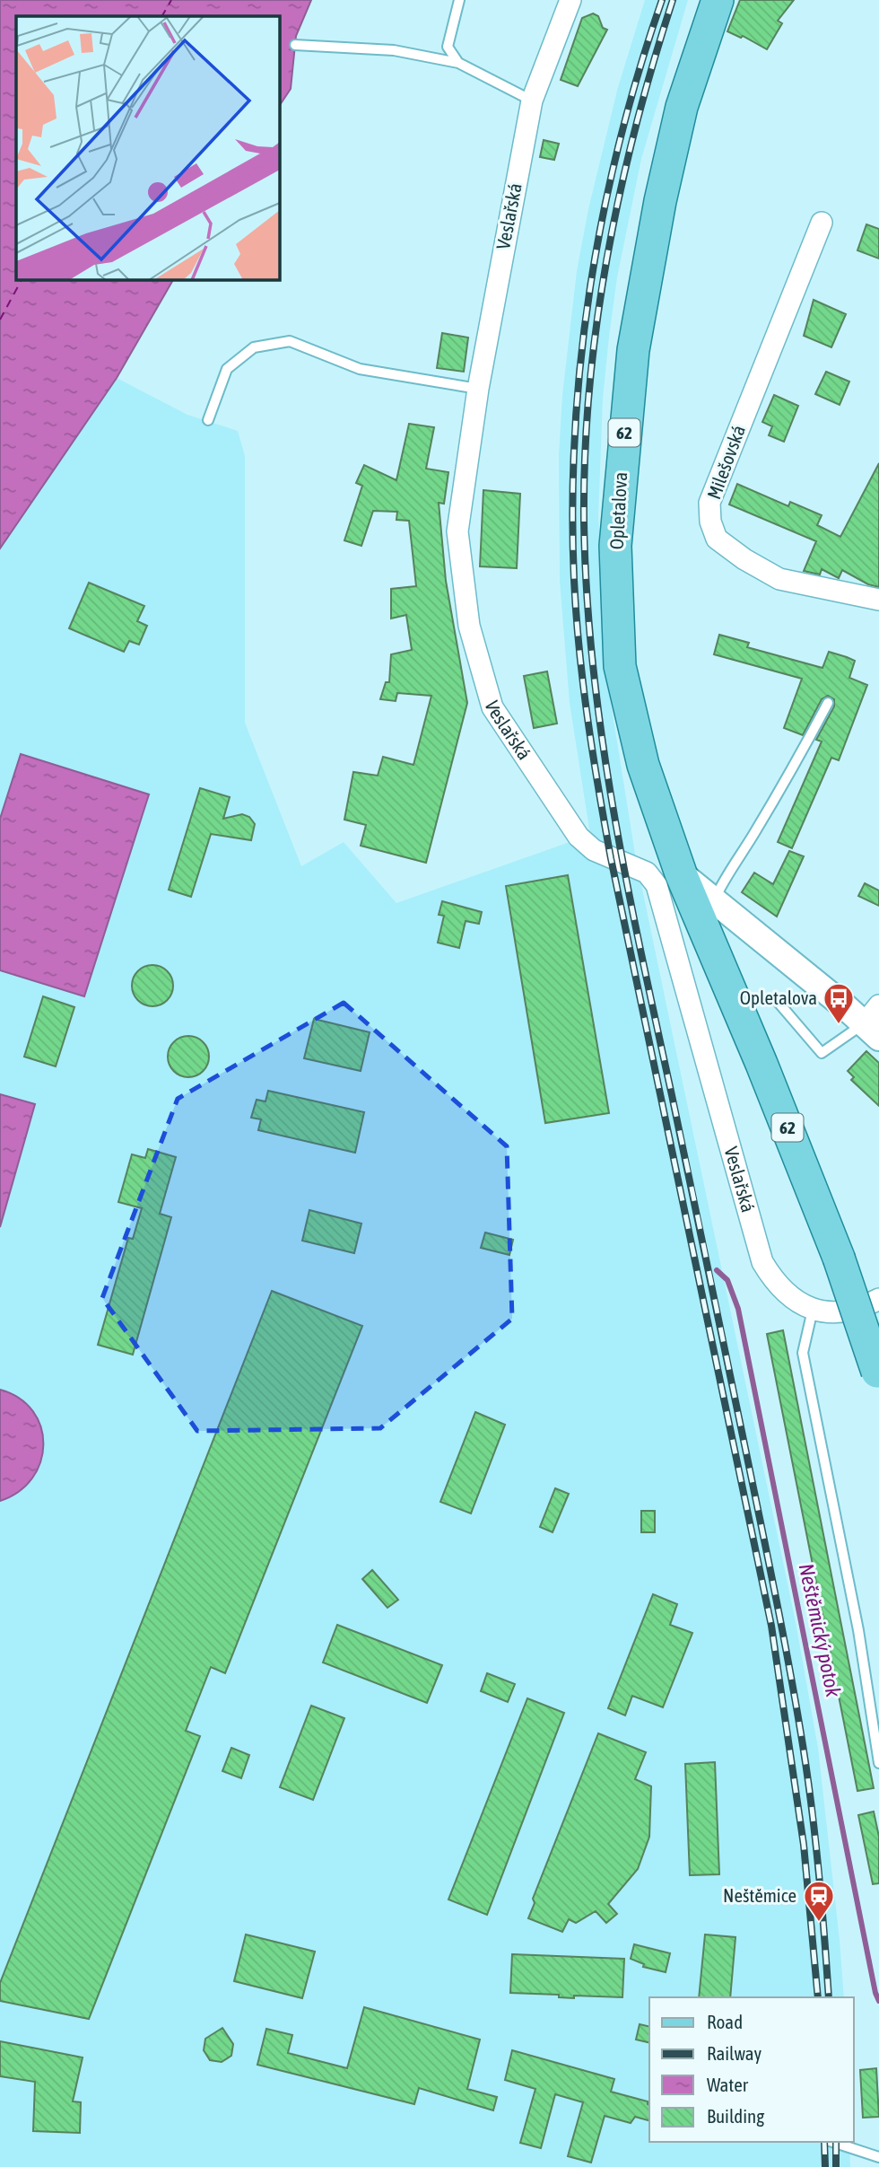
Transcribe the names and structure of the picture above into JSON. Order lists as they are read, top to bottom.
{
  "streets": {
    "main road": ["62", "Opletalova"],
    "street": ["Veslařská", "Milešovská"]
  },
  "water": ["Neštěmický potok"],
  "places": {
    "bus stop": ["Opletalova"],
    "station": ["Neštěmice"]
  },
  "legend": [
    "Road",
    "Railway",
    "Water",
    "Building"
  ]
}
